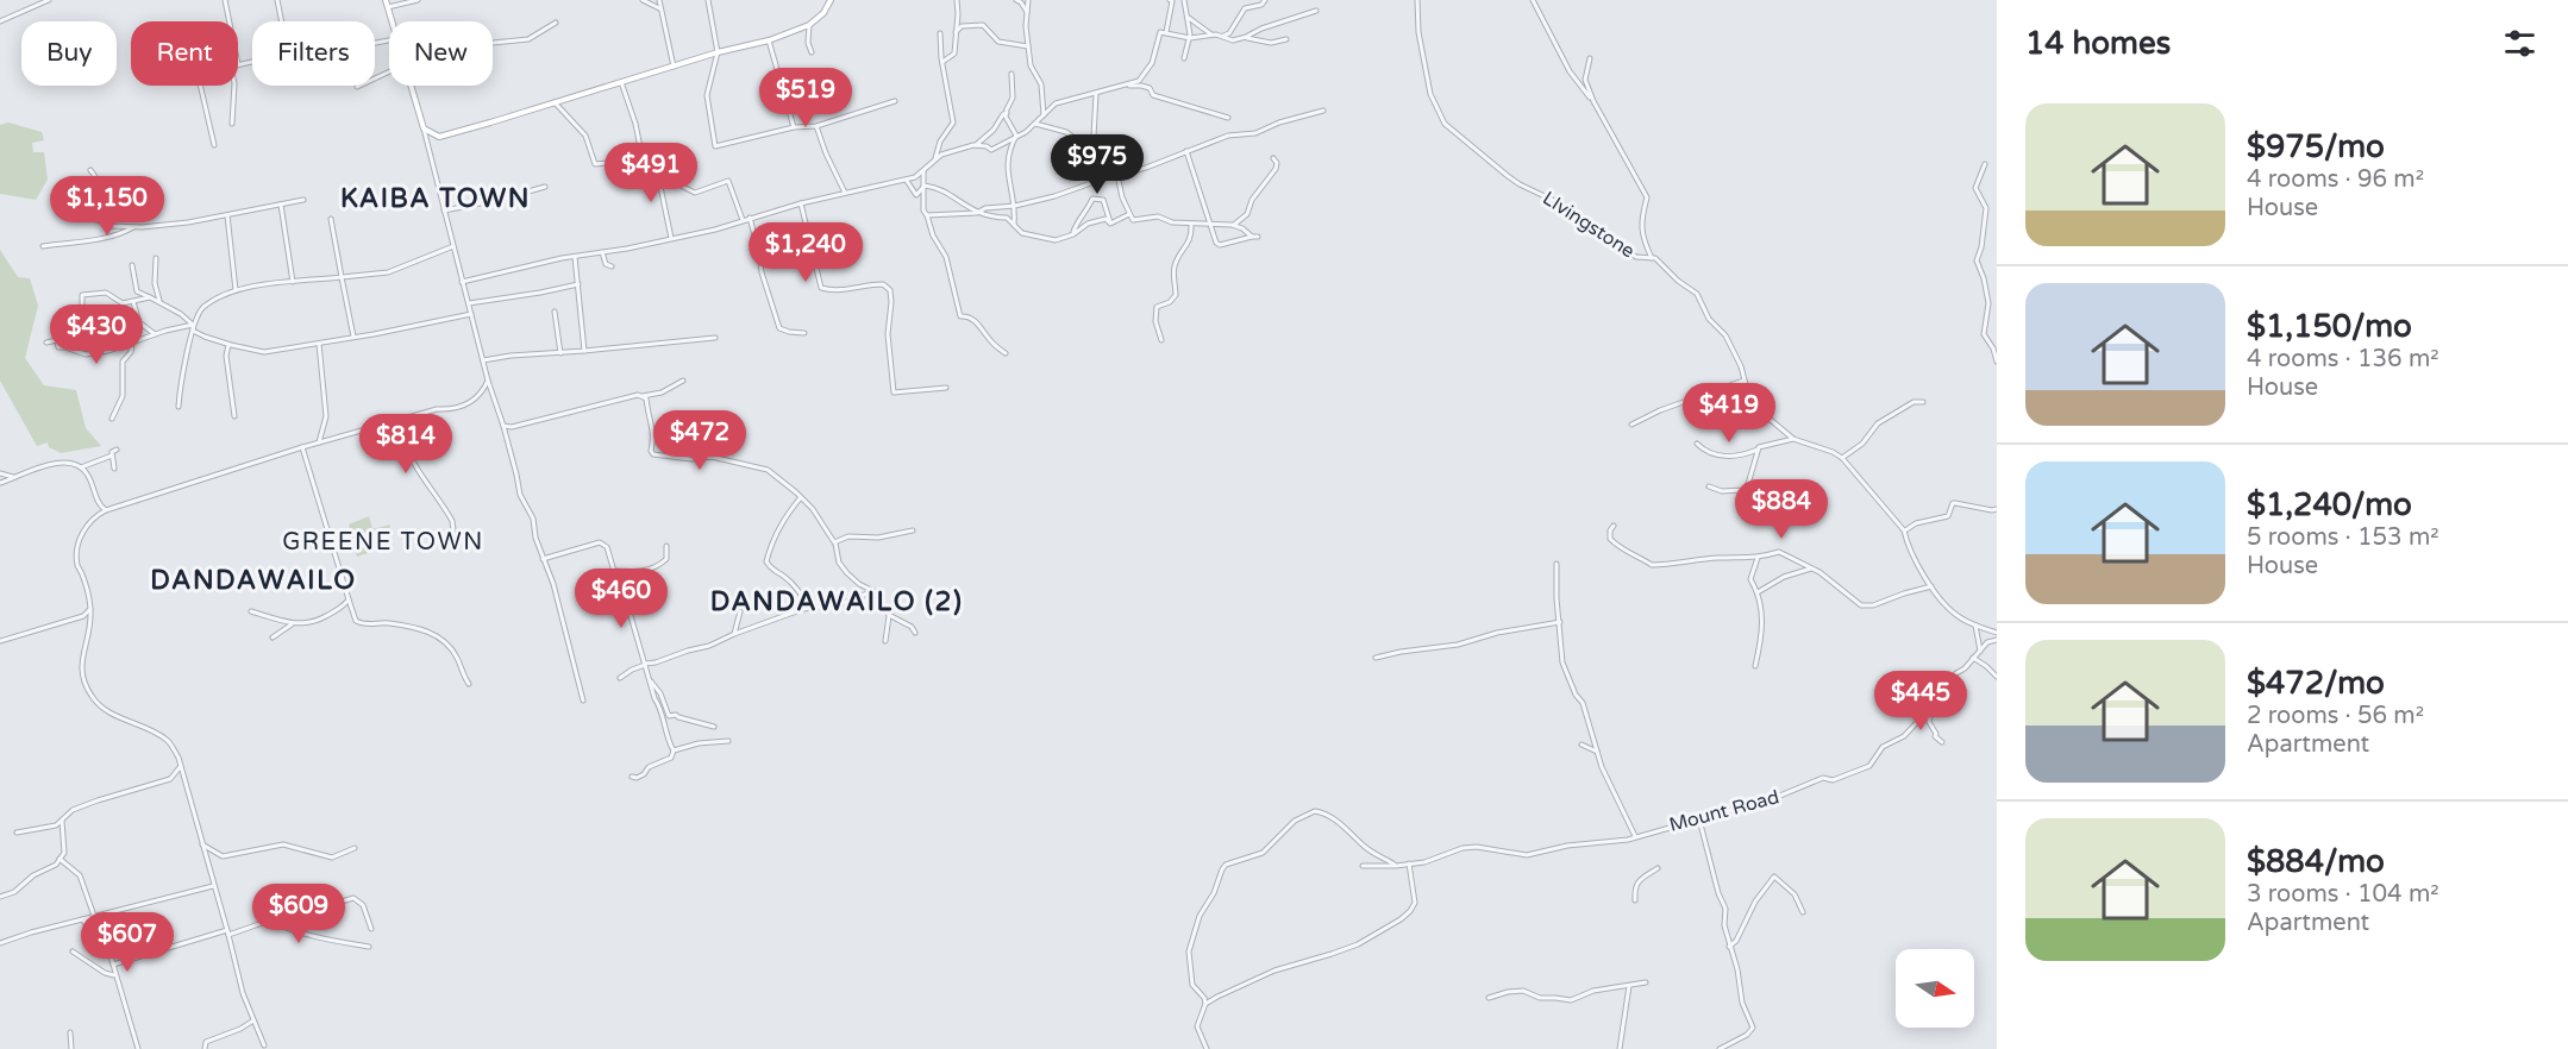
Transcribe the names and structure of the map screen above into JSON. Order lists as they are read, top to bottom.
{
  "streets": {
    "street": ["LIvingstone", "Mount Road"]
  },
  "districts": [
    "KAIBA TOWN",
    "GREENE TOWN",
    "DANDAWAILO",
    "DANDAWAILO (2)"
  ],
  "north": "right",
  "page": {
    "heading": "14 homes",
    "chip": [
      "Buy",
      "Rent",
      "Filters",
      "New"
    ],
    "price": [
      "$519",
      "$975",
      "$491",
      "$1,150",
      "$1,240",
      "$430",
      "$419",
      "$472",
      "$814",
      "$884",
      "$460",
      "$445",
      "$609",
      "$607"
    ],
    "list": [
      {
        "name": "$975/mo",
        "note": "4 rooms · 96 m² · House"
      },
      {
        "name": "$1,150/mo",
        "note": "4 rooms · 136 m² · House"
      },
      {
        "name": "$1,240/mo",
        "note": "5 rooms · 153 m² · House"
      },
      {
        "name": "$472/mo",
        "note": "2 rooms · 56 m² · Apartment"
      },
      {
        "name": "$884/mo",
        "note": "3 rooms · 104 m² · Apartment"
      }
    ]
  }
}
